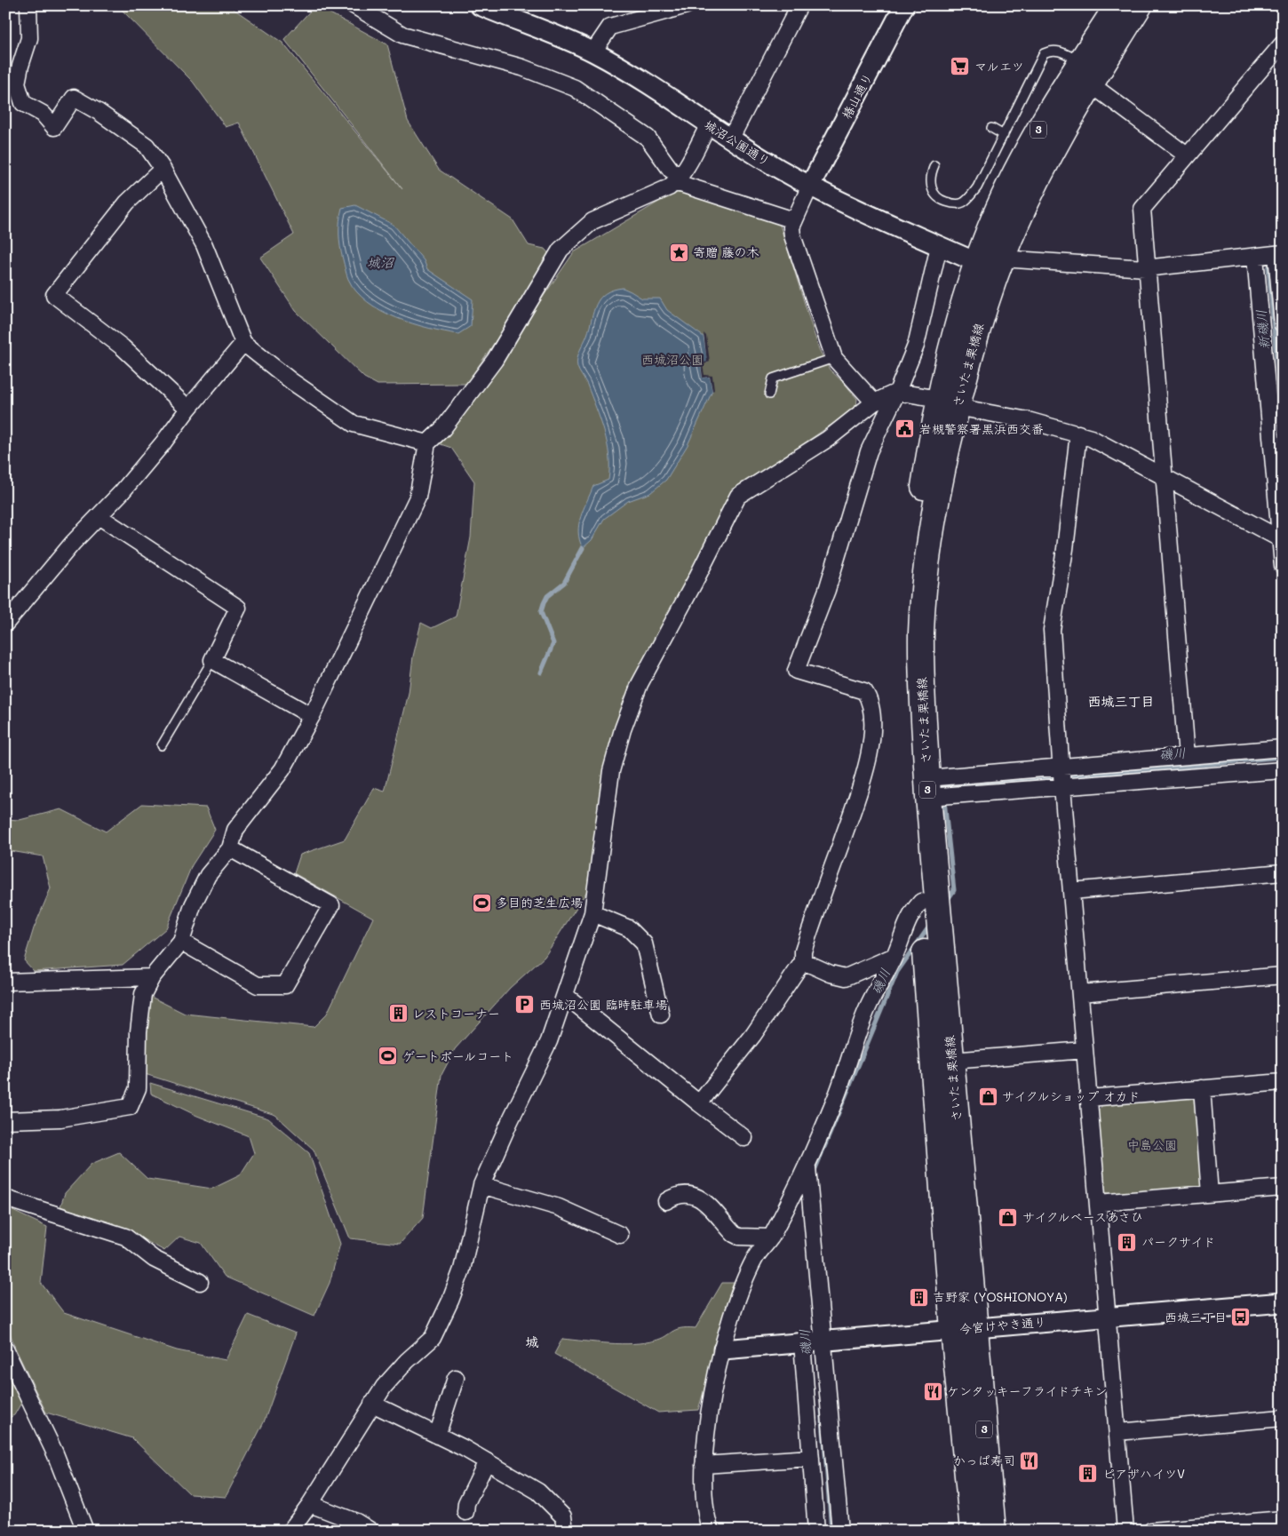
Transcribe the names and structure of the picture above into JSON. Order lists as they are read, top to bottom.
{
  "streets": {
    "main road": ["3", "さいたま栗橋線"],
    "street": ["椿山通り", "城沼公園通り", "今宮けやき通り"]
  },
  "crossings": [
    ["椿山通り", "城沼公園通り"],
    ["城沼公園通り", "さいたま栗橋線"],
    ["さいたま栗橋線", "今宮けやき通り"]
  ],
  "districts": ["西城三丁目", "城"],
  "water": ["城沼", "新磯川", "磯川"],
  "parks": ["西城沼公園", "中島公園"],
  "places": {
    "supermarket": ["マルエツ"],
    "place": ["寄贈 藤の木"],
    "public building": ["岩槻警察署黒浜西交番"],
    "sports": ["多目的芝生広場", "ゲートボールコート"],
    "parking": ["西城沼公園 臨時駐車場"],
    "building": [
      "レストコーナー",
      "パークサイド",
      "吉野家 (YOSHIONOYA)",
      "ピアザハイツV"
    ],
    "shop": ["サイクルショップ オカド", "サイクルベースあさひ"],
    "bus stop": ["西城三丁目"],
    "restaurant": ["ケンタッキーフライドチキン", "かっぱ寿司"]
  }
}
